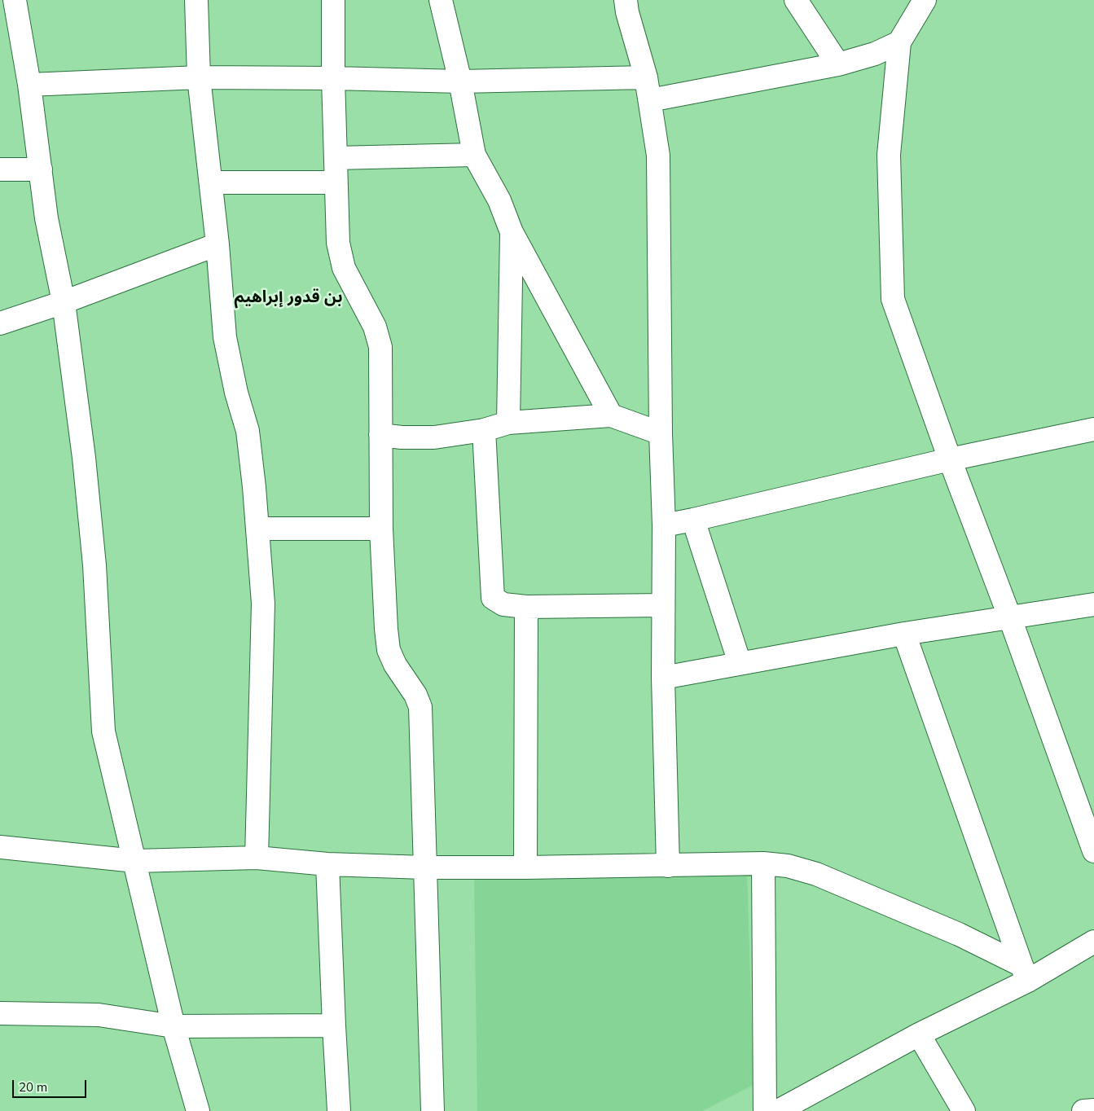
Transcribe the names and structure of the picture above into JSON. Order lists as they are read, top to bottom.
{
  "districts": ["بن قدور إبراهيم"],
  "scale_bar": "20 m"
}
